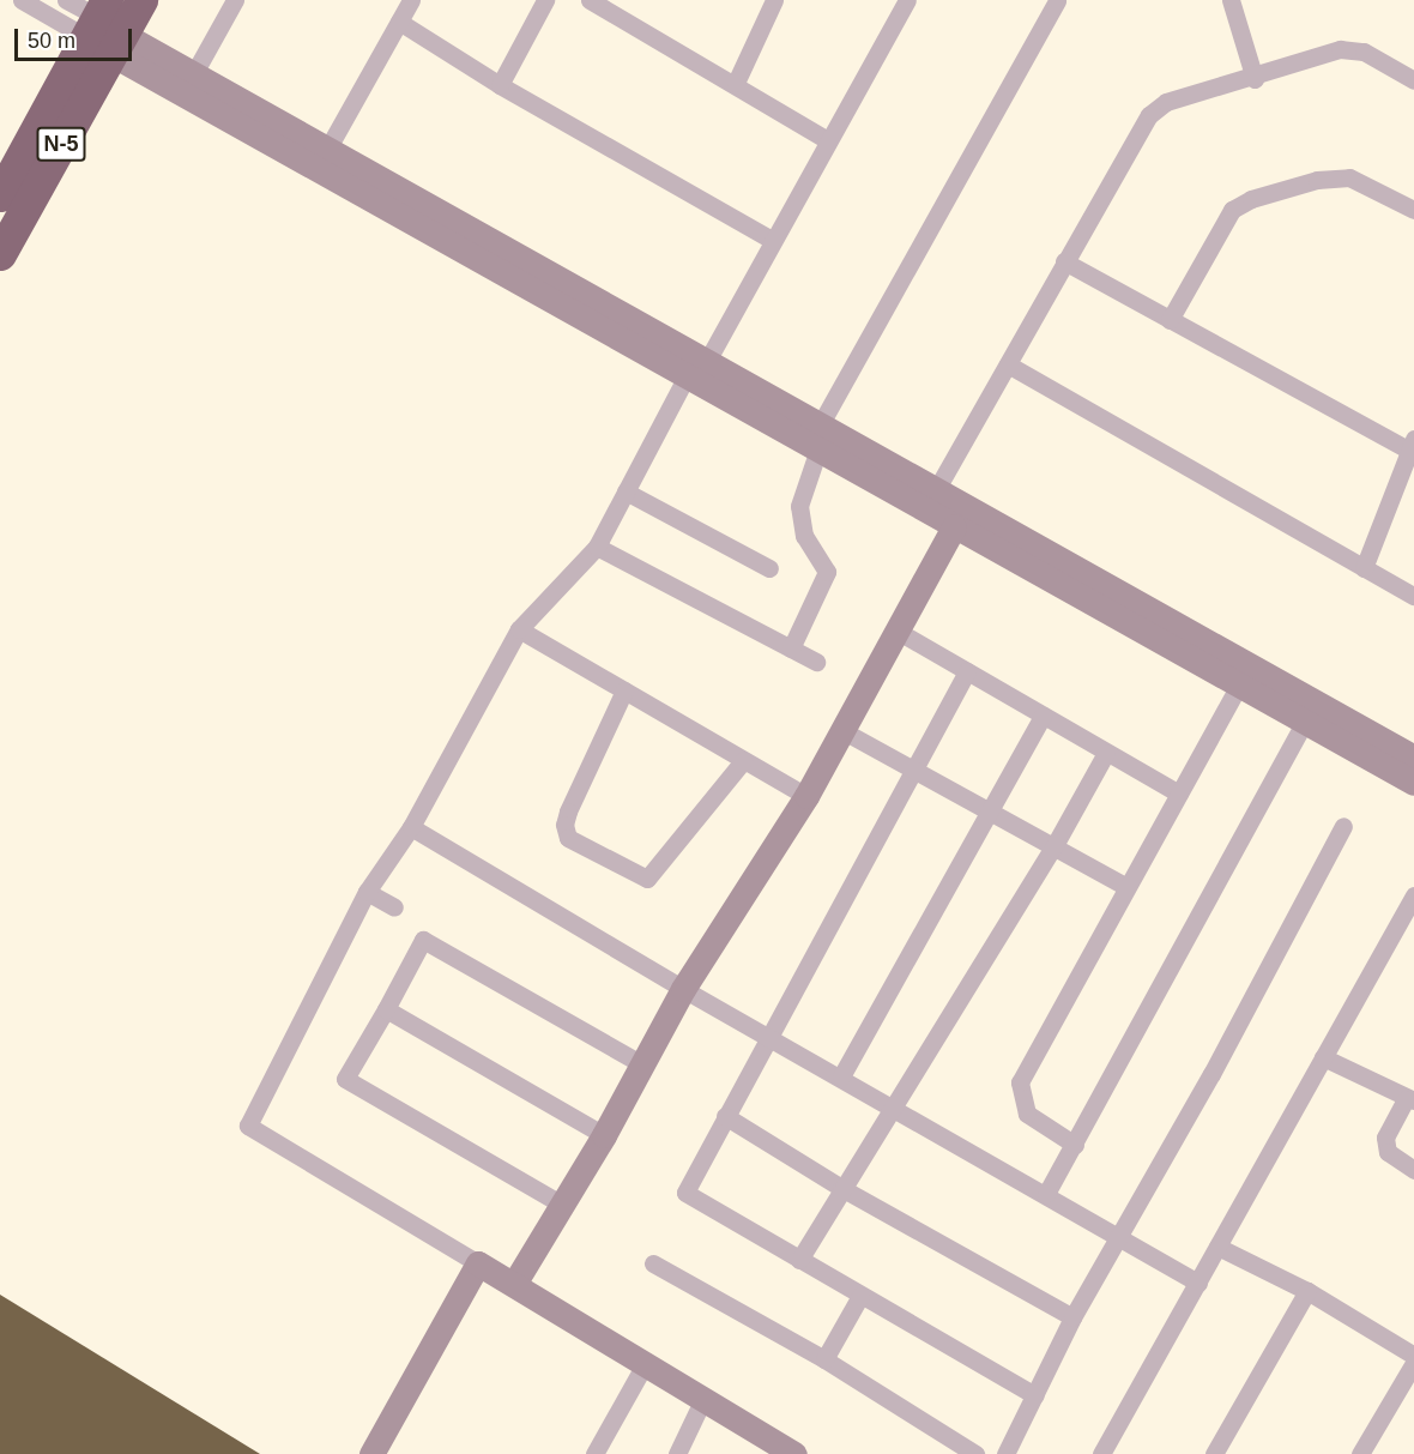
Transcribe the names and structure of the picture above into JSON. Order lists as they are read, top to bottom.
{
  "streets": {
    "highway": ["N-5"]
  },
  "scale_bar": "50 m"
}
